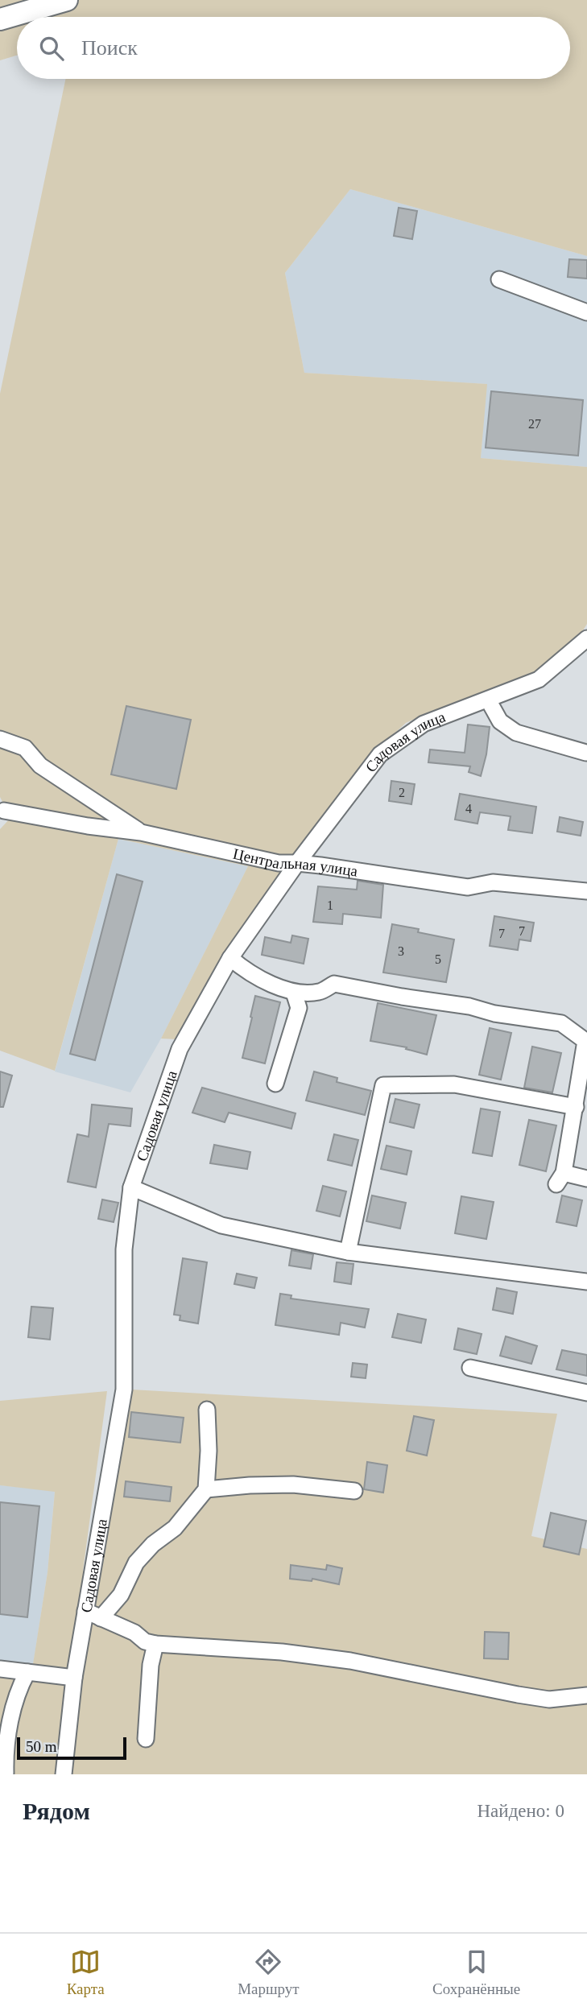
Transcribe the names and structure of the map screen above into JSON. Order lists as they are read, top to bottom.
{
  "streets": {
    "street": ["Садовая улица", "Центральная улица"]
  },
  "crossings": [
    ["Садовая улица", "Центральная улица"]
  ],
  "house_numbers": [
    "27",
    "2",
    "4",
    "1",
    "7",
    "7",
    "3",
    "5"
  ],
  "scale_bar": "50 m",
  "page": {
    "search": "Поиск",
    "scale": "50 m",
    "heading": ["Рядом", "Найдено: 0"],
    "nav": ["Карта", "Маршрут", "Сохранённые"]
  }
}
